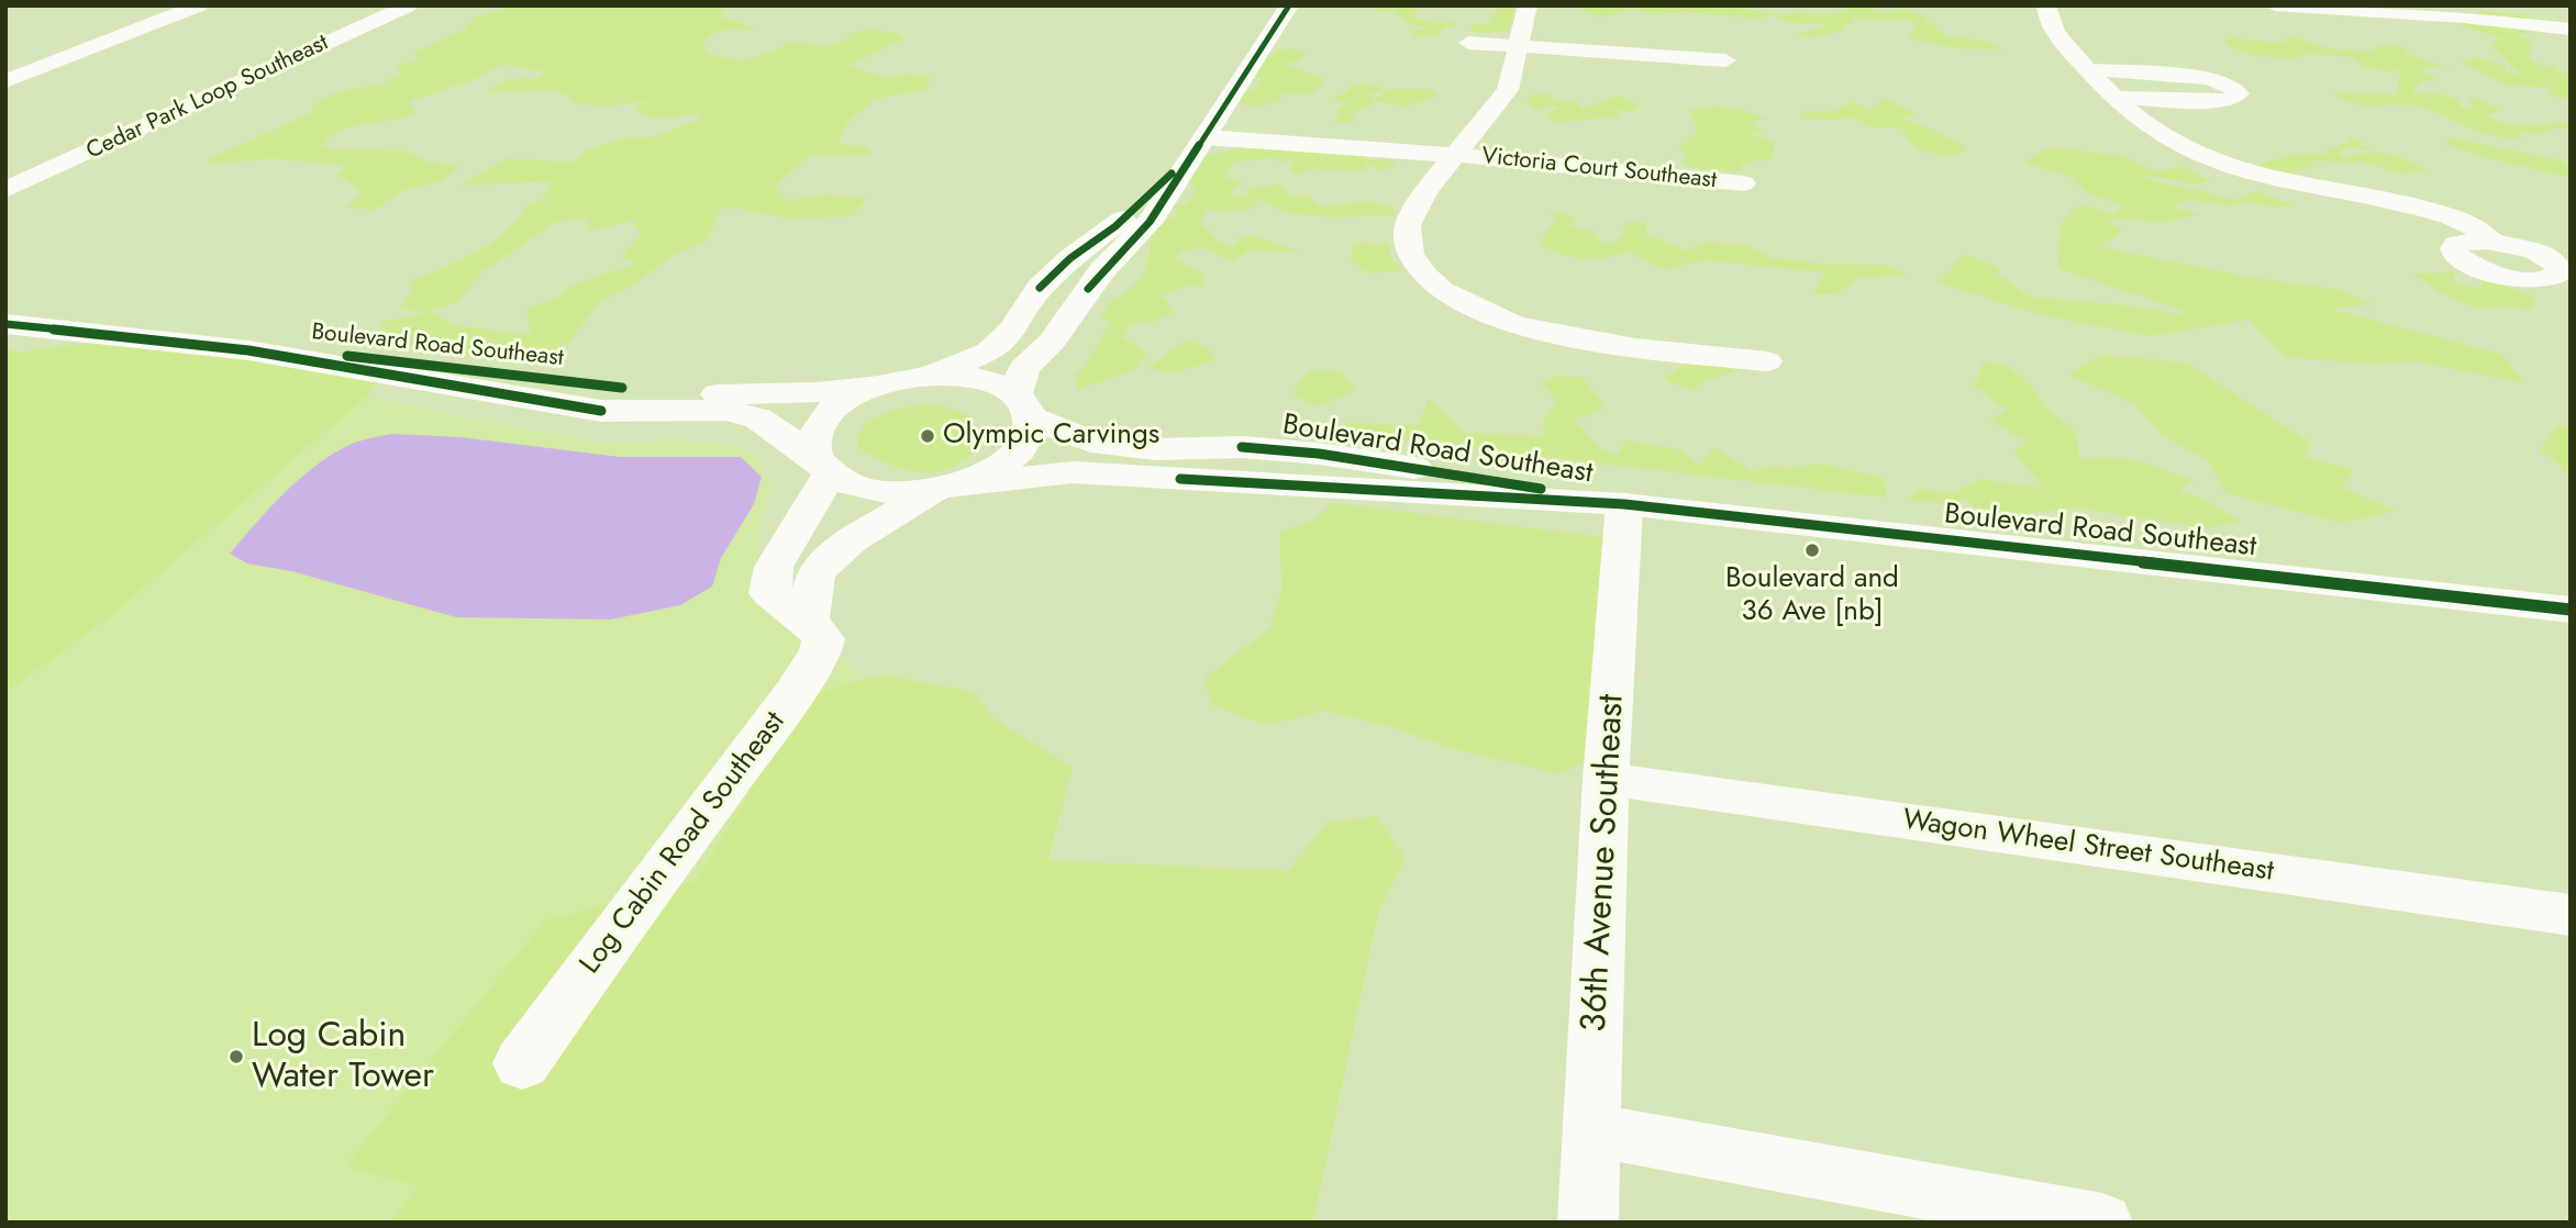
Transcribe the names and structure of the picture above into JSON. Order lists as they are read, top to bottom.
{
  "streets": {
    "street": [
      "Cedar Park Loop Southeast",
      "Victoria Court Southeast",
      "Boulevard Road Southeast",
      "Log Cabin Road Southeast",
      "Wagon Wheel Street Southeast",
      "36th Avenue Southeast"
    ]
  },
  "crossings": [
    ["Boulevard Road Southeast", "Log Cabin Road Southeast"],
    ["Boulevard Road Southeast", "36th Avenue Southeast"],
    ["Wagon Wheel Street Southeast", "36th Avenue Southeast"]
  ],
  "places": ["Olympic Carvings", "Boulevard and 36 Ave [nb]", "Log Cabin Water Tower"]
}
